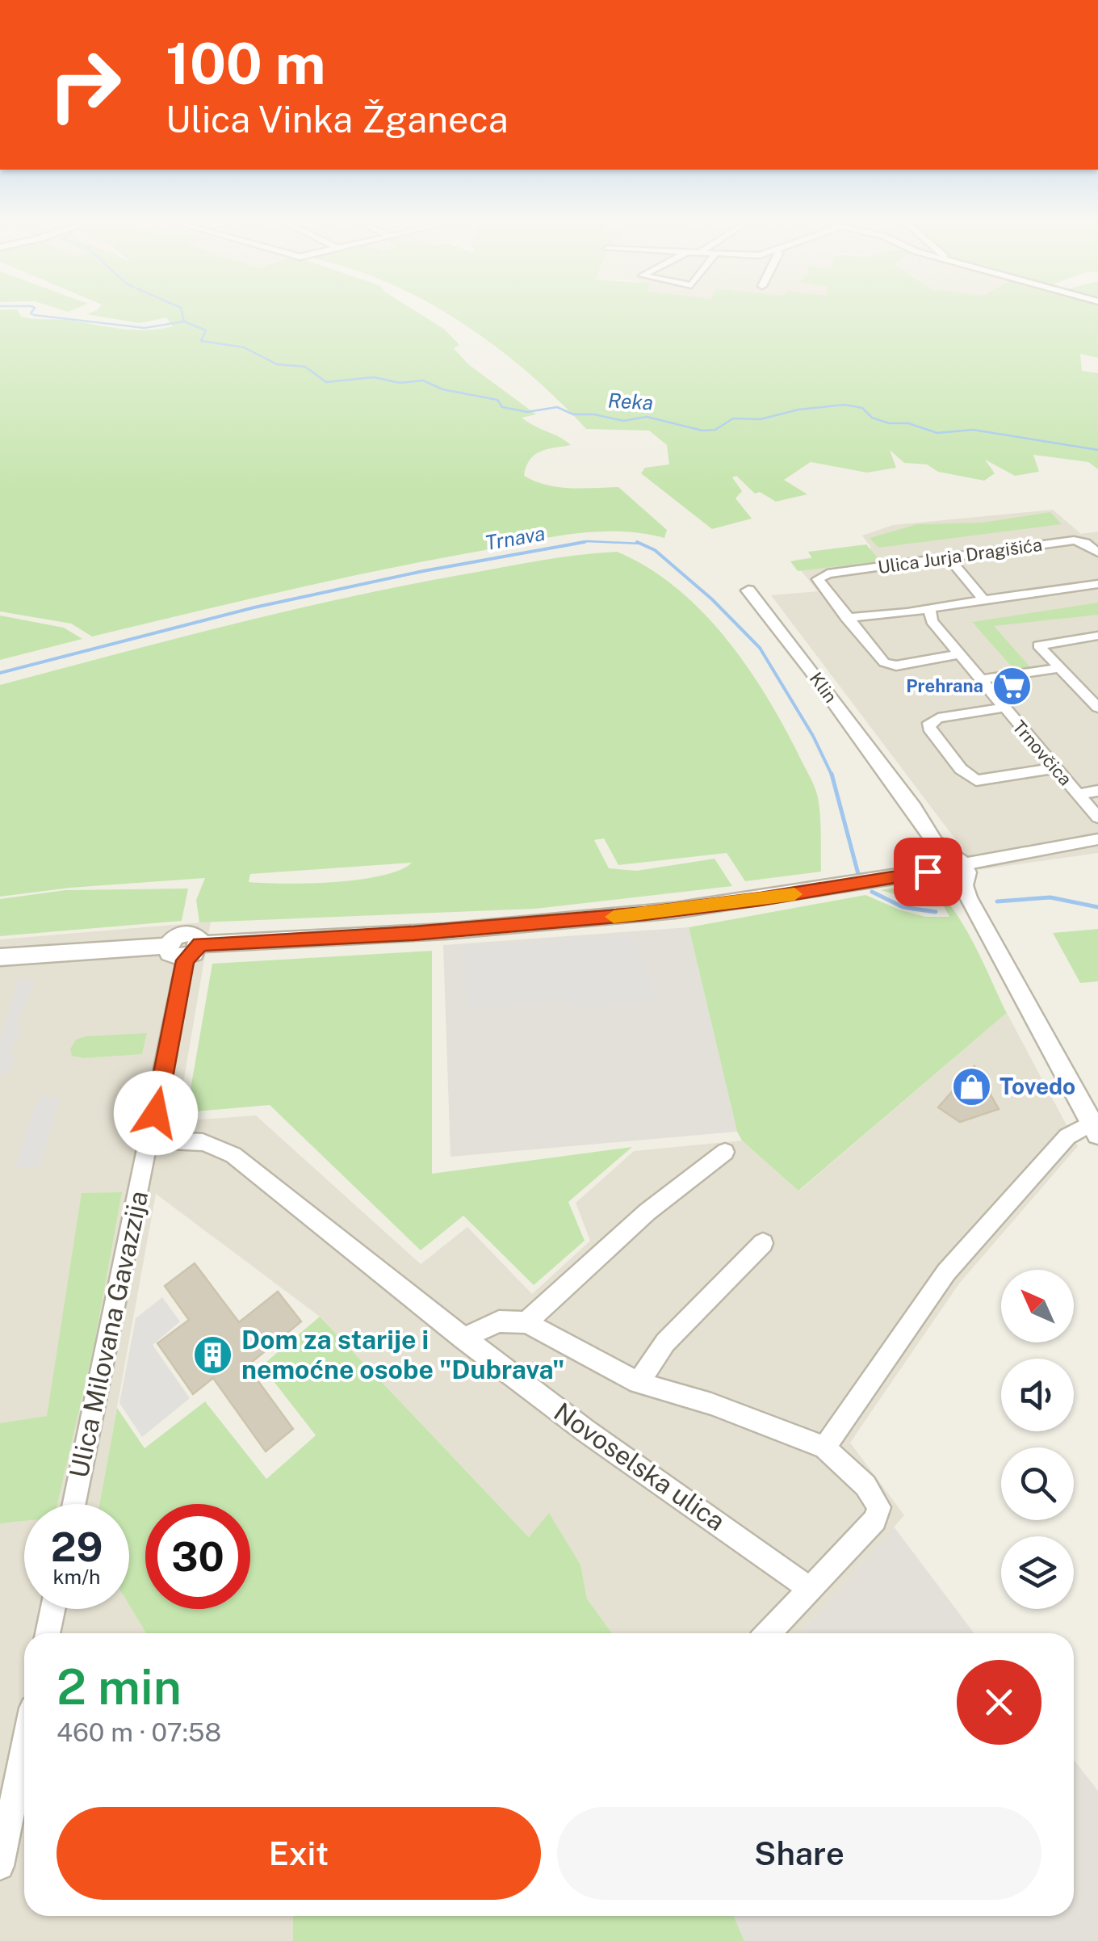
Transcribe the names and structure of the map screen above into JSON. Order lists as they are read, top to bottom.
{
  "streets": {
    "street": [
      "Ulica Jurja Dragišića",
      "Klin",
      "Trnovčica",
      "Ulica Milovana Gavazzija",
      "Novoselska ulica"
    ]
  },
  "crossings": [
    ["Ulica Milovana Gavazzija", "Novoselska ulica"]
  ],
  "water": ["Reka", "Trnava"],
  "places": {
    "supermarket": ["Prehrana"],
    "shop": ["Tovedo"],
    "building": ["Dom za starije i nemoćne osobe \"Dubrava\""]
  },
  "north": "top left",
  "page": {
    "turn": ["100 m", "Ulica Vinka Žganeca"],
    "speed": "29 km/h",
    "limit": "30",
    "heading": ["2 min", "460 m · 07:58"],
    "buttons": ["Exit", "Share"]
  }
}
